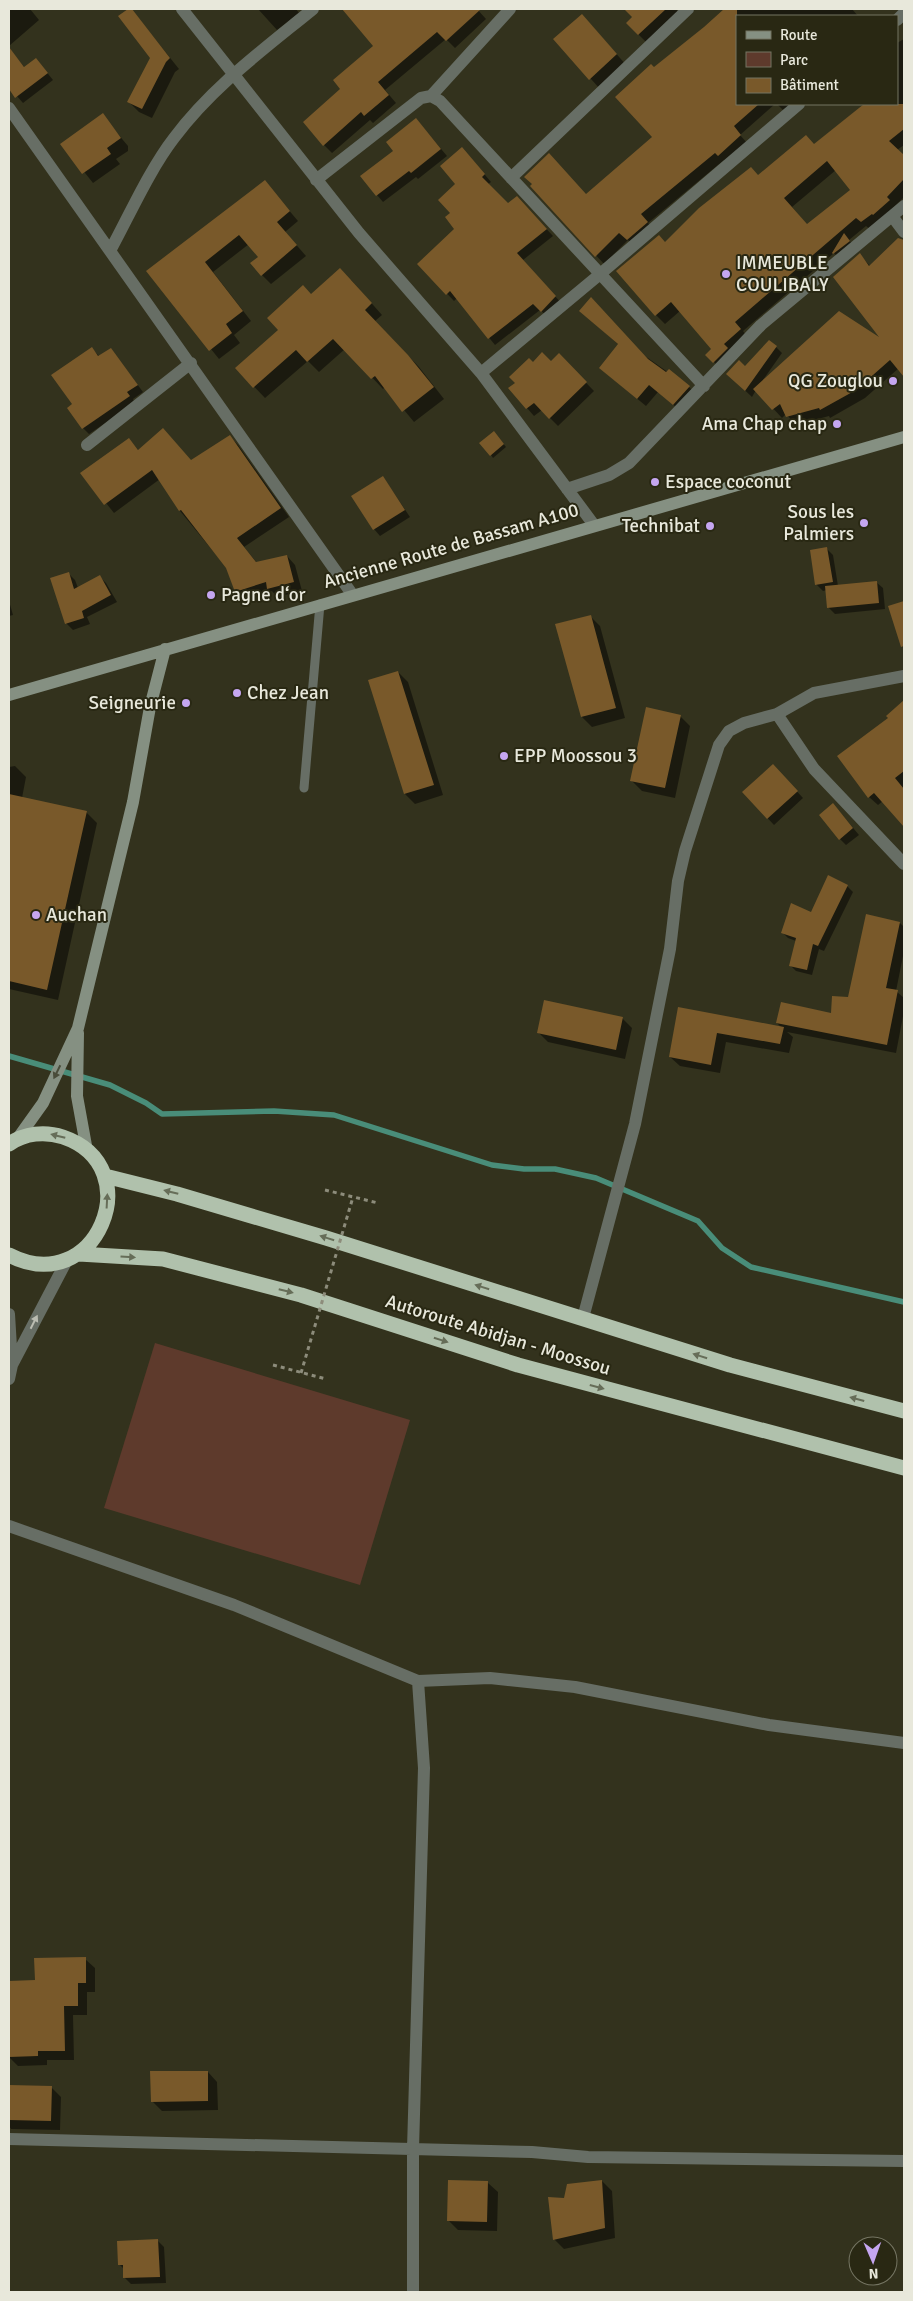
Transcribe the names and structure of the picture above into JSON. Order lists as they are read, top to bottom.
{
  "streets": {
    "highway": ["Autoroute Abidjan - Moossou"],
    "main road": ["Ancienne Route de Bassam A100"]
  },
  "places": [
    "IMMEUBLE COULIBALY",
    "QG Zouglou",
    "Ama Chap chap",
    "Espace coconut",
    "Sous les Palmiers",
    "Technibat",
    "Pagne d‘or",
    "Chez Jean",
    "Seigneurie",
    "EPP Moossou 3",
    "Auchan"
  ],
  "legend": ["Route", "Parc", "Bâtiment"],
  "north": "bottom"
}
